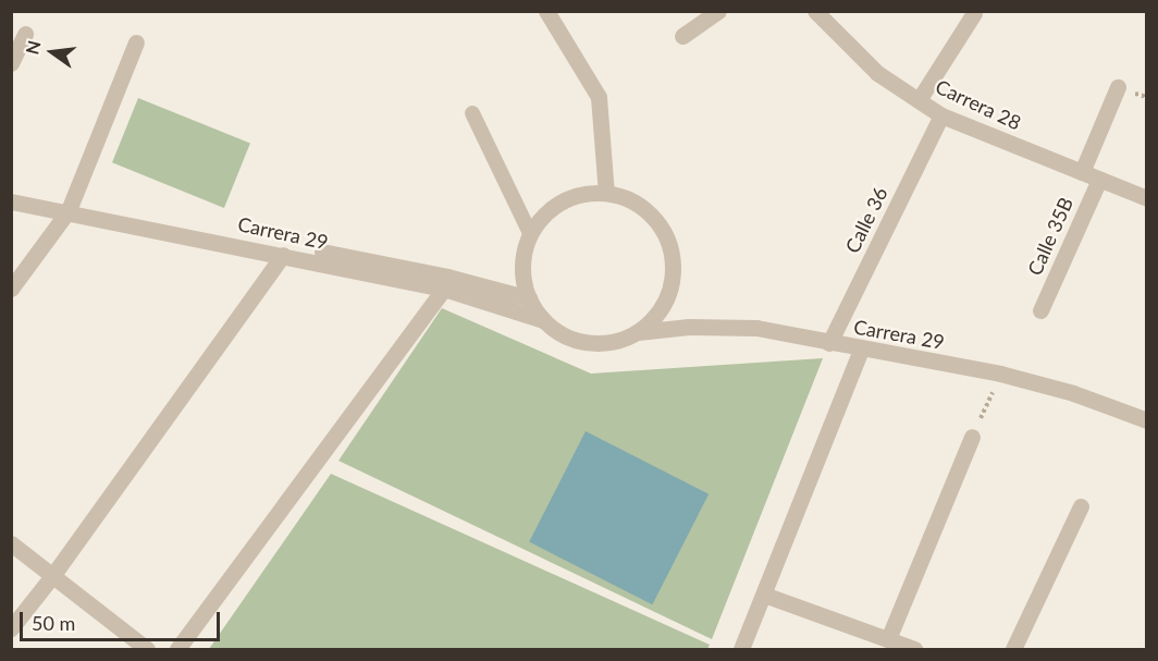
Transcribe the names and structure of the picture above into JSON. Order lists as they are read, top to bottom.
{
  "streets": {
    "street": [
      "Carrera 28",
      "Calle 36",
      "Carrera 29",
      "Calle 35B"
    ]
  },
  "crossings": [
    ["Carrera 28", "Calle 36"],
    ["Carrera 28", "Calle 35B"],
    ["Calle 36", "Carrera 29"]
  ],
  "scale_bar": "50 m",
  "north": "left"
}
